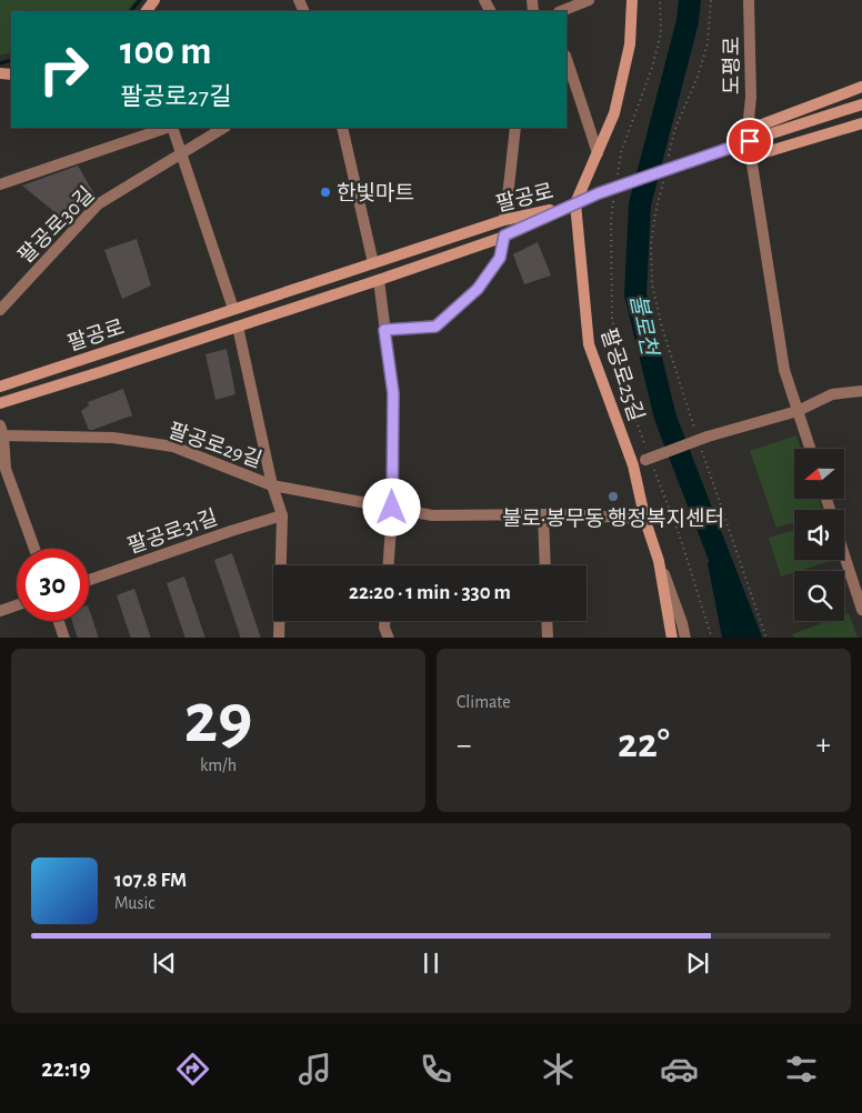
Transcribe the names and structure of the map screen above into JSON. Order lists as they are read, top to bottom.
{
  "streets": {
    "main road": ["팔공로", "팔공로25길"],
    "street": [
      "도평로",
      "팔공로30길",
      "팔공로29길",
      "팔공로31길"
    ]
  },
  "crossings": [
    ["팔공로", "팔공로30길"],
    ["팔공로", "팔공로25길"],
    ["팔공로", "팔공로29길"],
    ["팔공로29길", "팔공로31길"]
  ],
  "water": ["불로천"],
  "places": ["한빛마트", "불로·봉무동 행정복지센터"],
  "north": "left",
  "page": {
    "turn": ["100 m", "팔공로27길"],
    "limit": "30",
    "trip": "22:20 · 1 min · 330 m",
    "tile": [
      ["29", "km/h"],
      "Climate"
    ],
    "heat": ["−", "22°", "+"],
    "song": ["107.8 FM", "Music"],
    "tabs": "22:19"
  }
}
